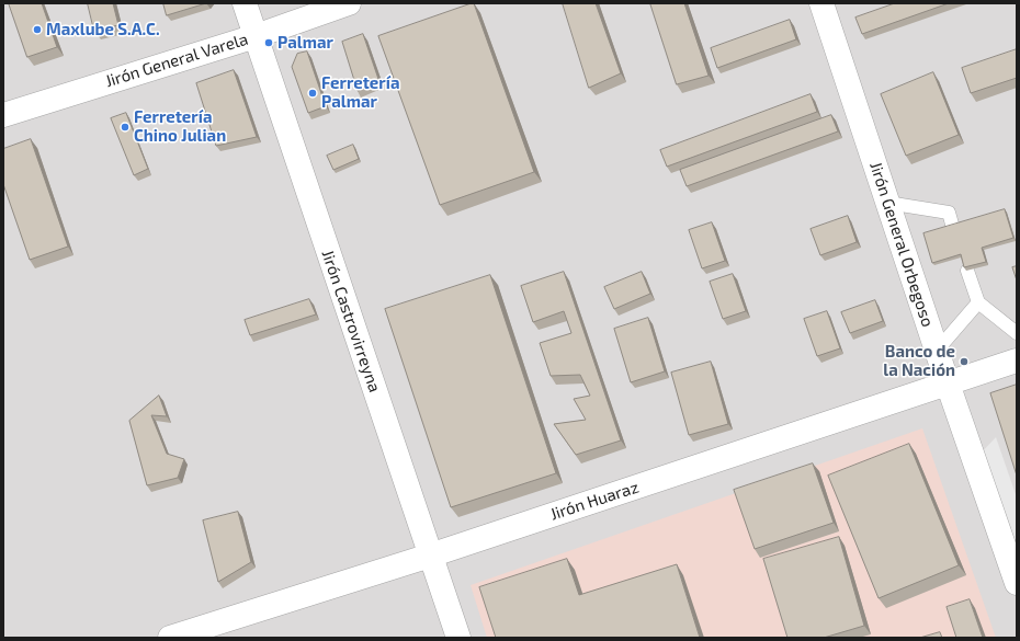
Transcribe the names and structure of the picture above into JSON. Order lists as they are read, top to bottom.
{
  "streets": {
    "street": [
      "Jirón General Varela",
      "Jirón General Orbegoso",
      "Jirón Castrovirreyna",
      "Jirón Huaraz"
    ]
  },
  "crossings": [
    ["Jirón General Varela", "Jirón Castrovirreyna"],
    ["Jirón General Orbegoso", "Jirón Huaraz"],
    ["Jirón Castrovirreyna", "Jirón Huaraz"]
  ],
  "places": [
    "Maxlube S.A.C.",
    "Palmar",
    "Ferretería Palmar",
    "Ferretería Chino Julian",
    "Banco de la Nación"
  ]
}
